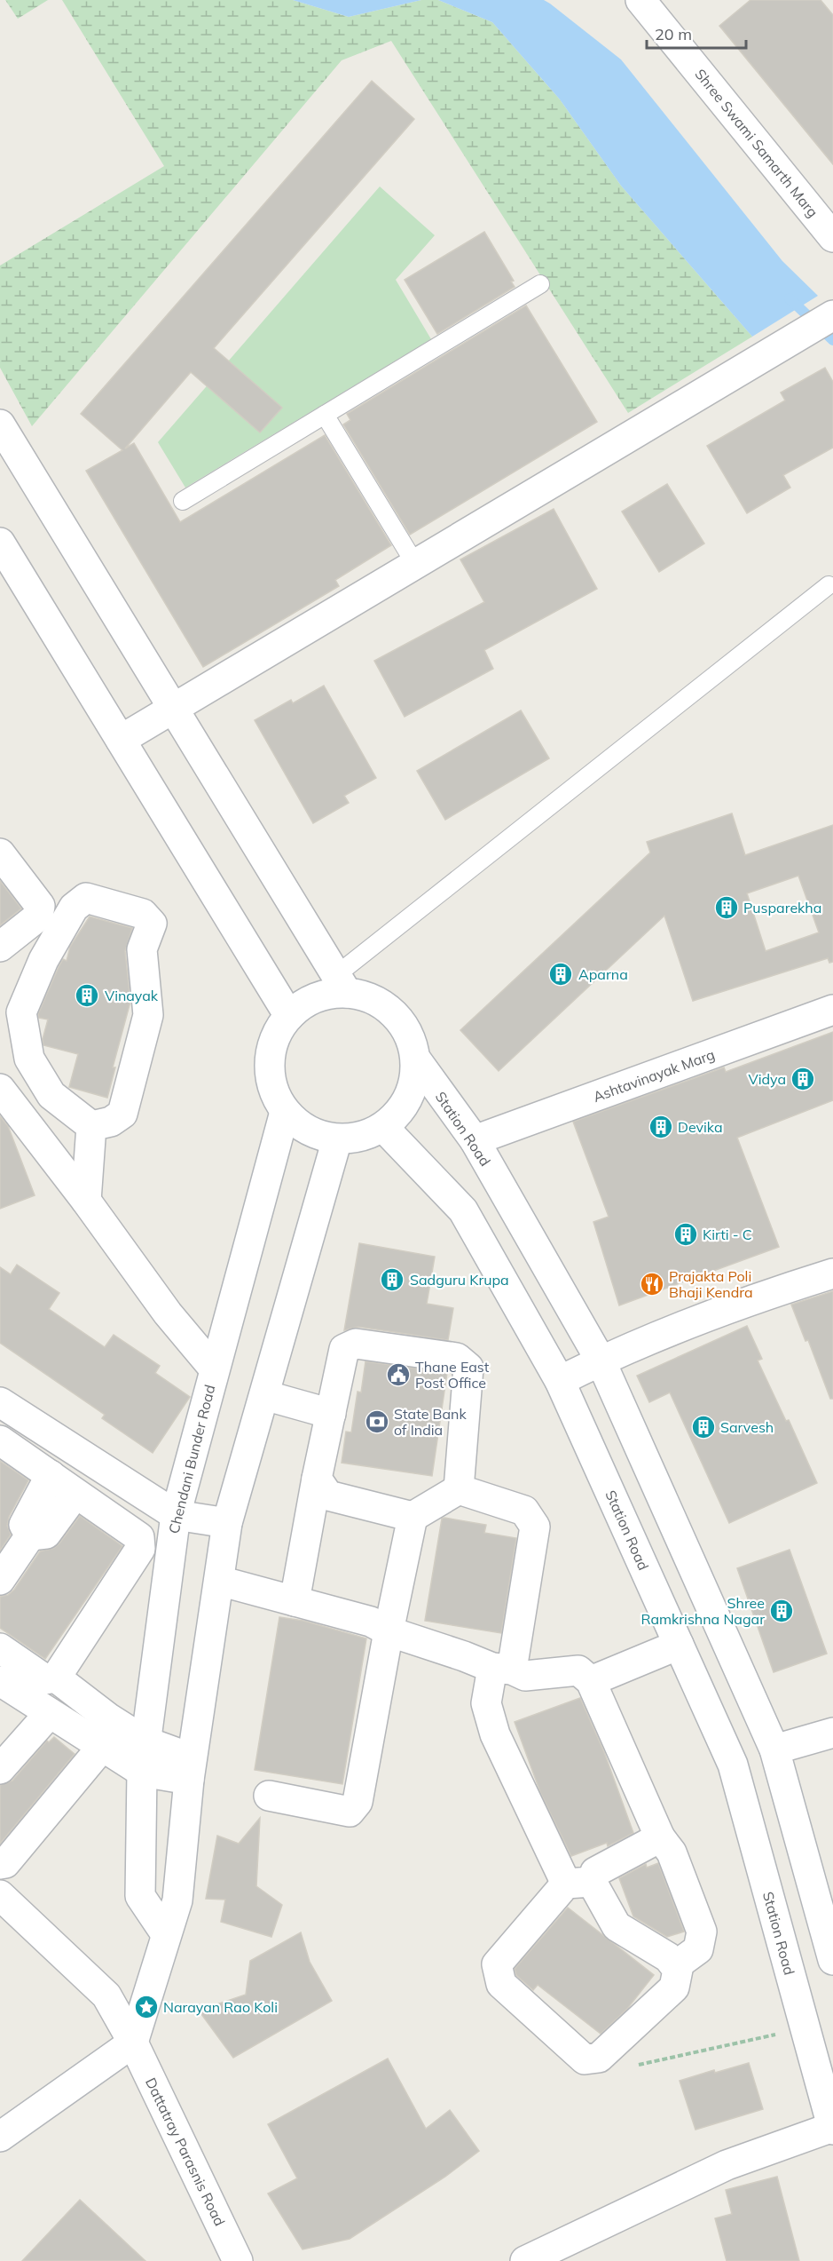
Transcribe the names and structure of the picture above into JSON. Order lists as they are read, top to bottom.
{
  "streets": {
    "street": [
      "Shree Swami Samarth Marg",
      "Ashtavinayak Marg",
      "Station Road",
      "Chendani Bunder Road",
      "Dattatray Parasnis Road"
    ]
  },
  "crossings": [
    ["Ashtavinayak Marg", "Station Road"],
    ["Station Road", "Chendani Bunder Road"]
  ],
  "places": {
    "building": [
      "Pusparekha",
      "Aparna",
      "Vinayak",
      "Vidya",
      "Devika",
      "Kirti - C",
      "Sadguru Krupa",
      "Sarvesh",
      "Shree Ramkrishna Nagar"
    ],
    "restaurant": ["Prajakta Poli Bhaji Kendra"],
    "public building": ["Thane East Post Office"],
    "bank": ["State Bank of India"],
    "place": ["Narayan Rao Koli"]
  },
  "scale_bar": "20 m"
}
